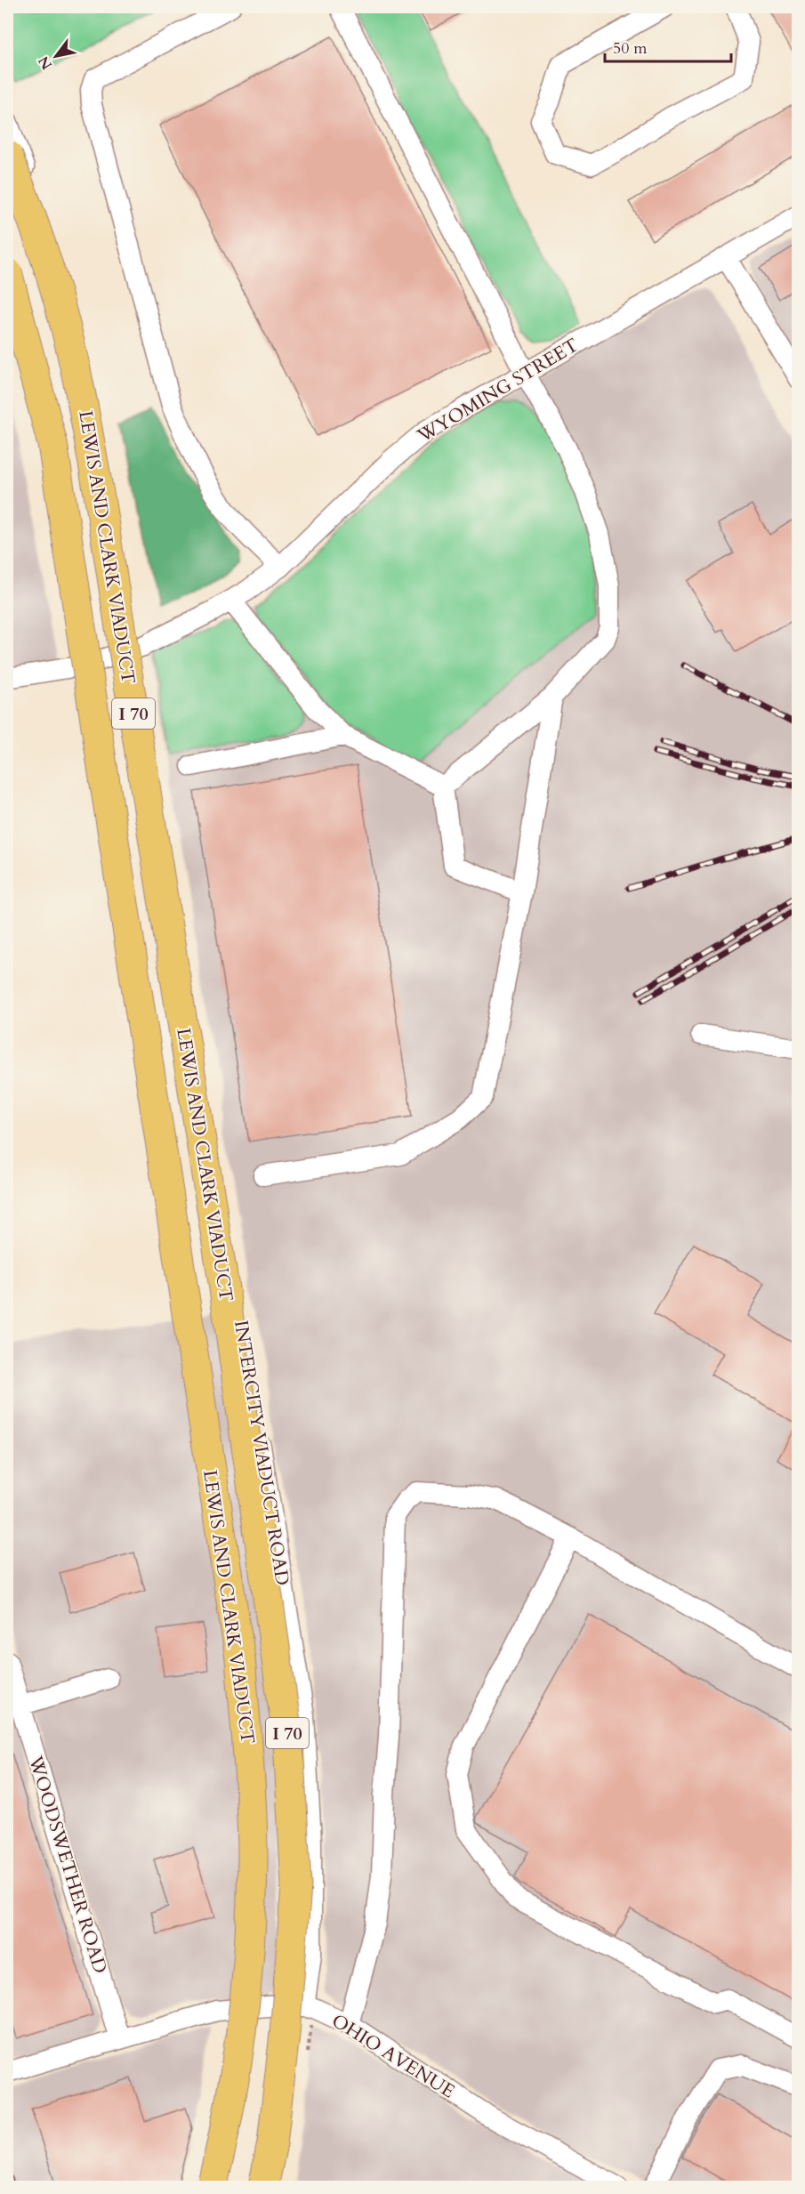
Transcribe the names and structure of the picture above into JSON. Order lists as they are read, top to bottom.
{
  "streets": {
    "highway": ["LEWIS AND CLARK VIADUCT", "I 70"],
    "street": [
      "WYOMING STREET",
      "INTERCITY VIADUCT ROAD",
      "WOODSWETHER ROAD",
      "OHIO AVENUE"
    ]
  },
  "crossings": [
    ["WYOMING STREET", "INTERCITY VIADUCT ROAD"],
    ["INTERCITY VIADUCT ROAD", "OHIO AVENUE"],
    ["WOODSWETHER ROAD", "OHIO AVENUE"]
  ],
  "scale_bar": "50 m",
  "north": "bottom left"
}
